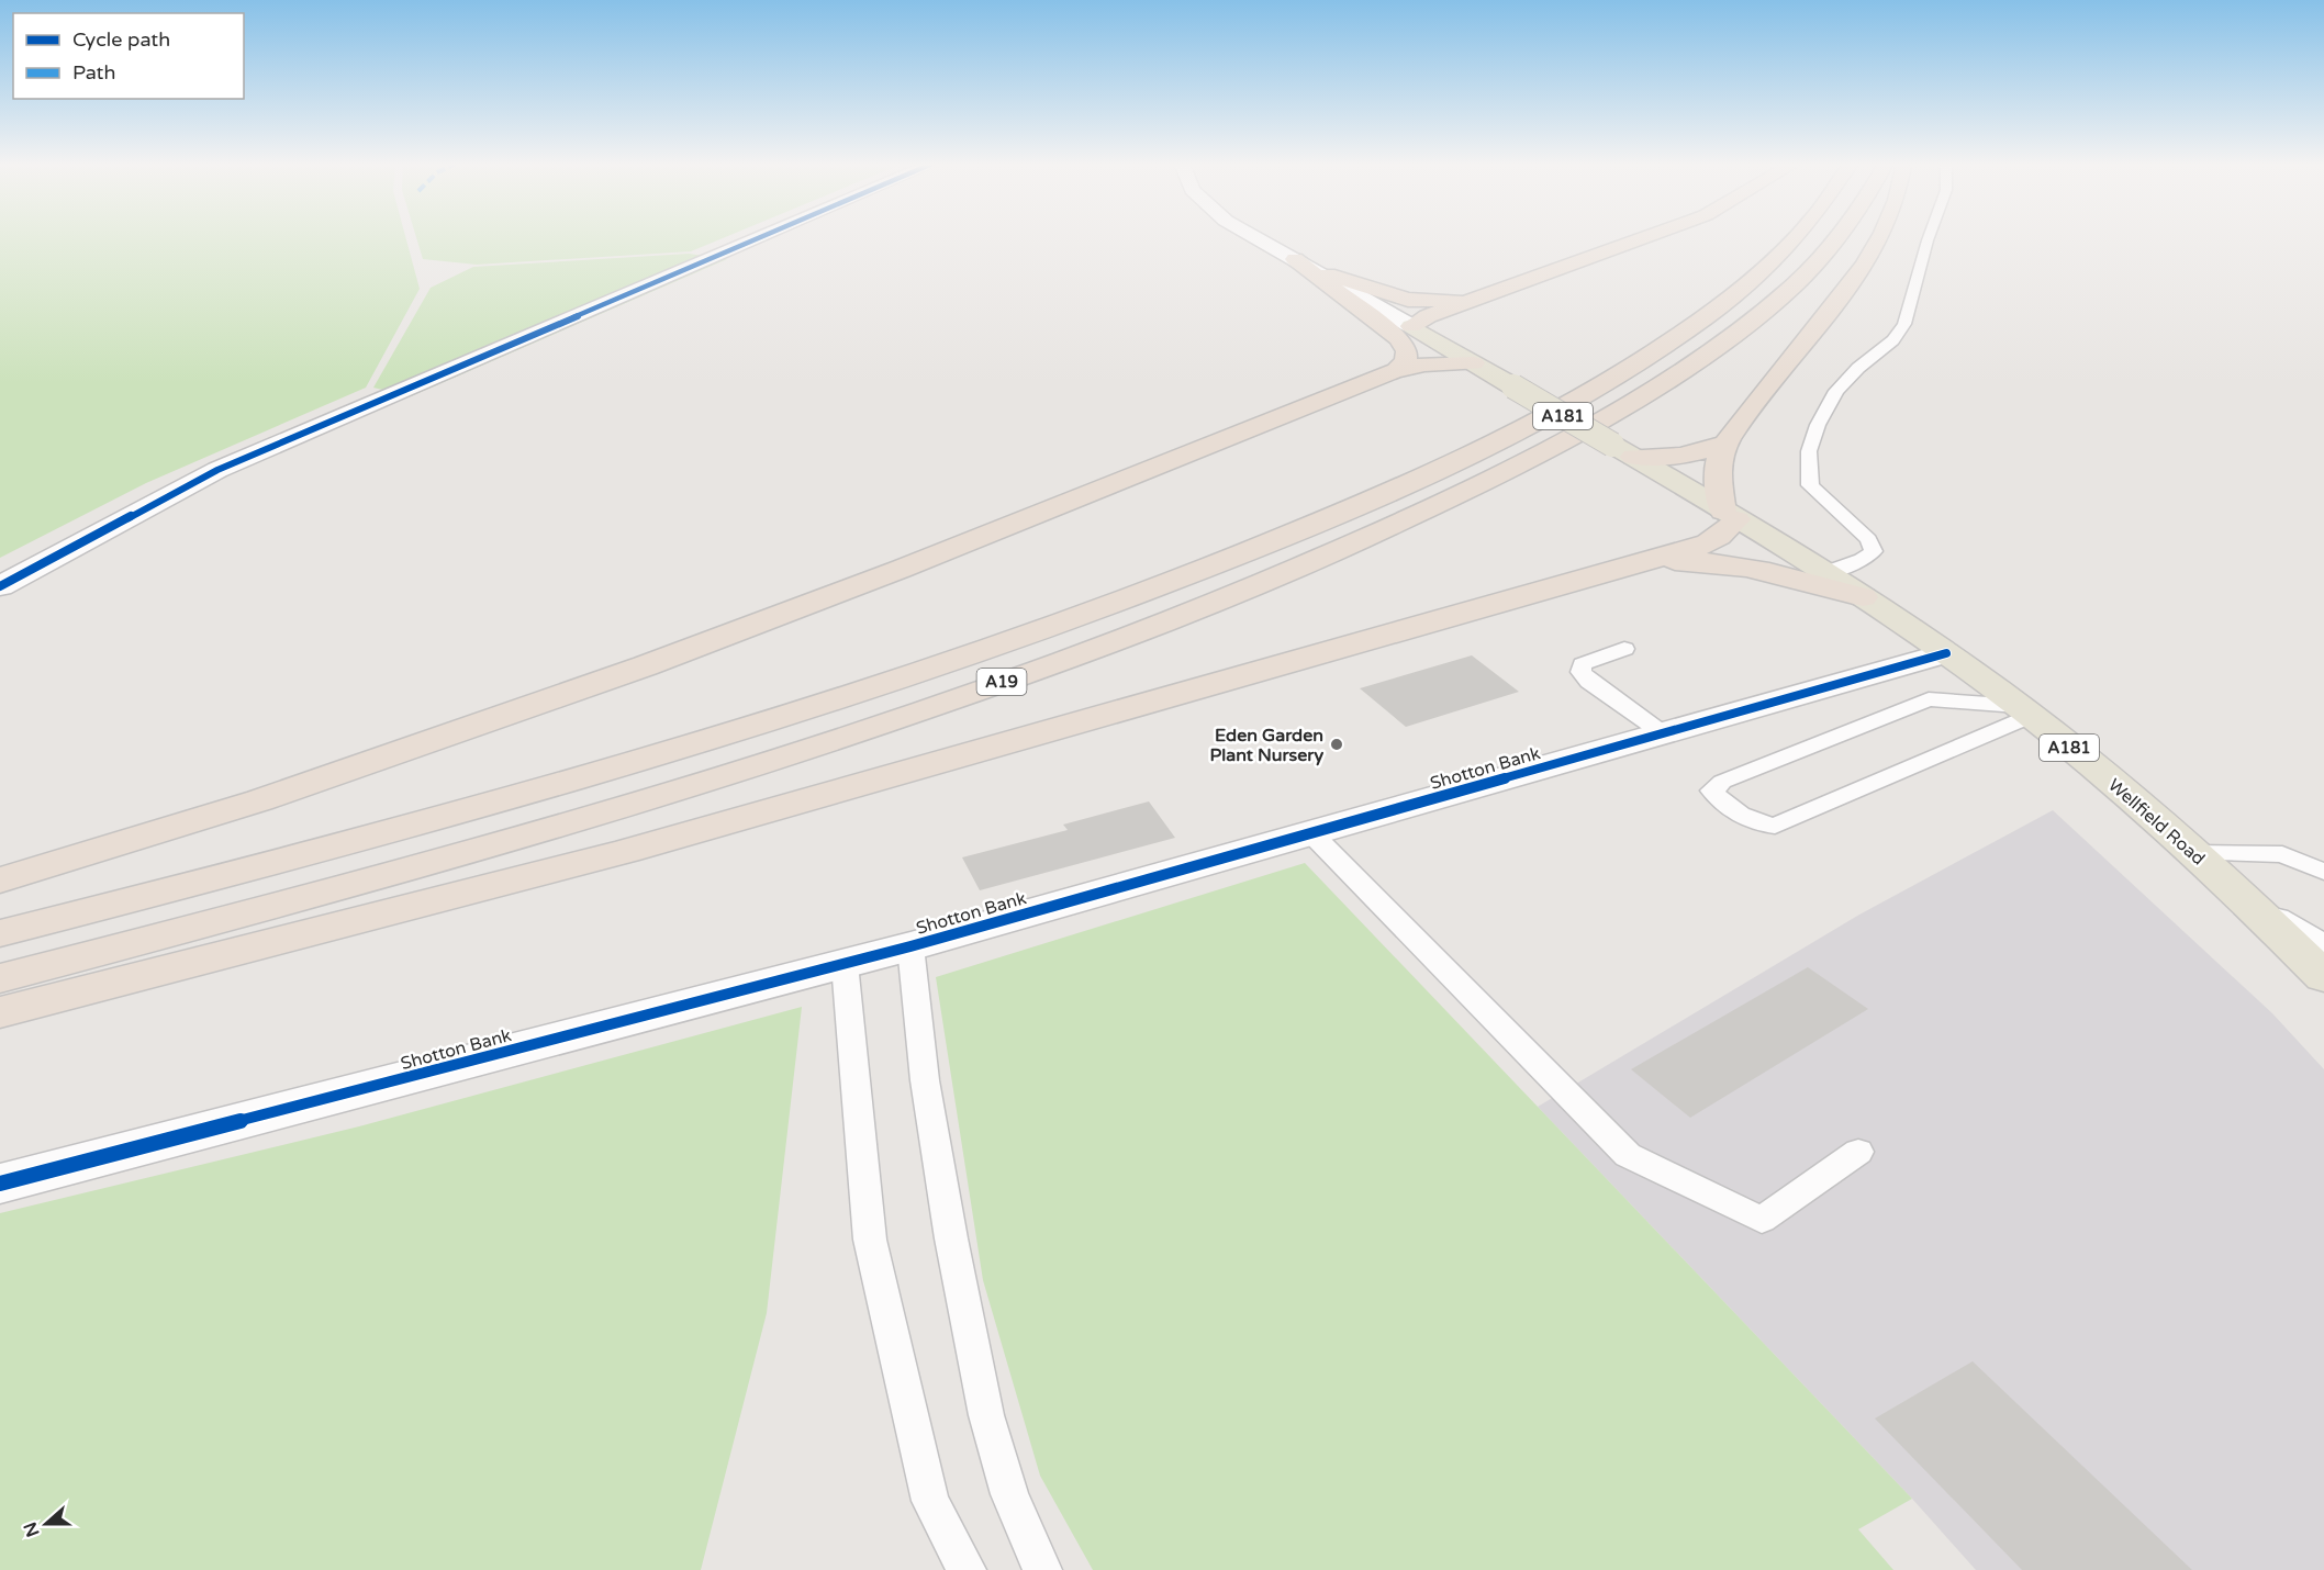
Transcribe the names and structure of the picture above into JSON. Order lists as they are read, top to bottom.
{
  "streets": {
    "highway": ["A19"],
    "main road": ["A181", "Wellfield Road"],
    "street": ["Shotton Bank"]
  },
  "crossings": [
    ["A181", "Wellfield Road"],
    ["Shotton Bank", "Wellfield Road"]
  ],
  "places": ["Eden Garden Plant Nursery"],
  "legend": ["Cycle path", "Path"],
  "north": "left"
}
